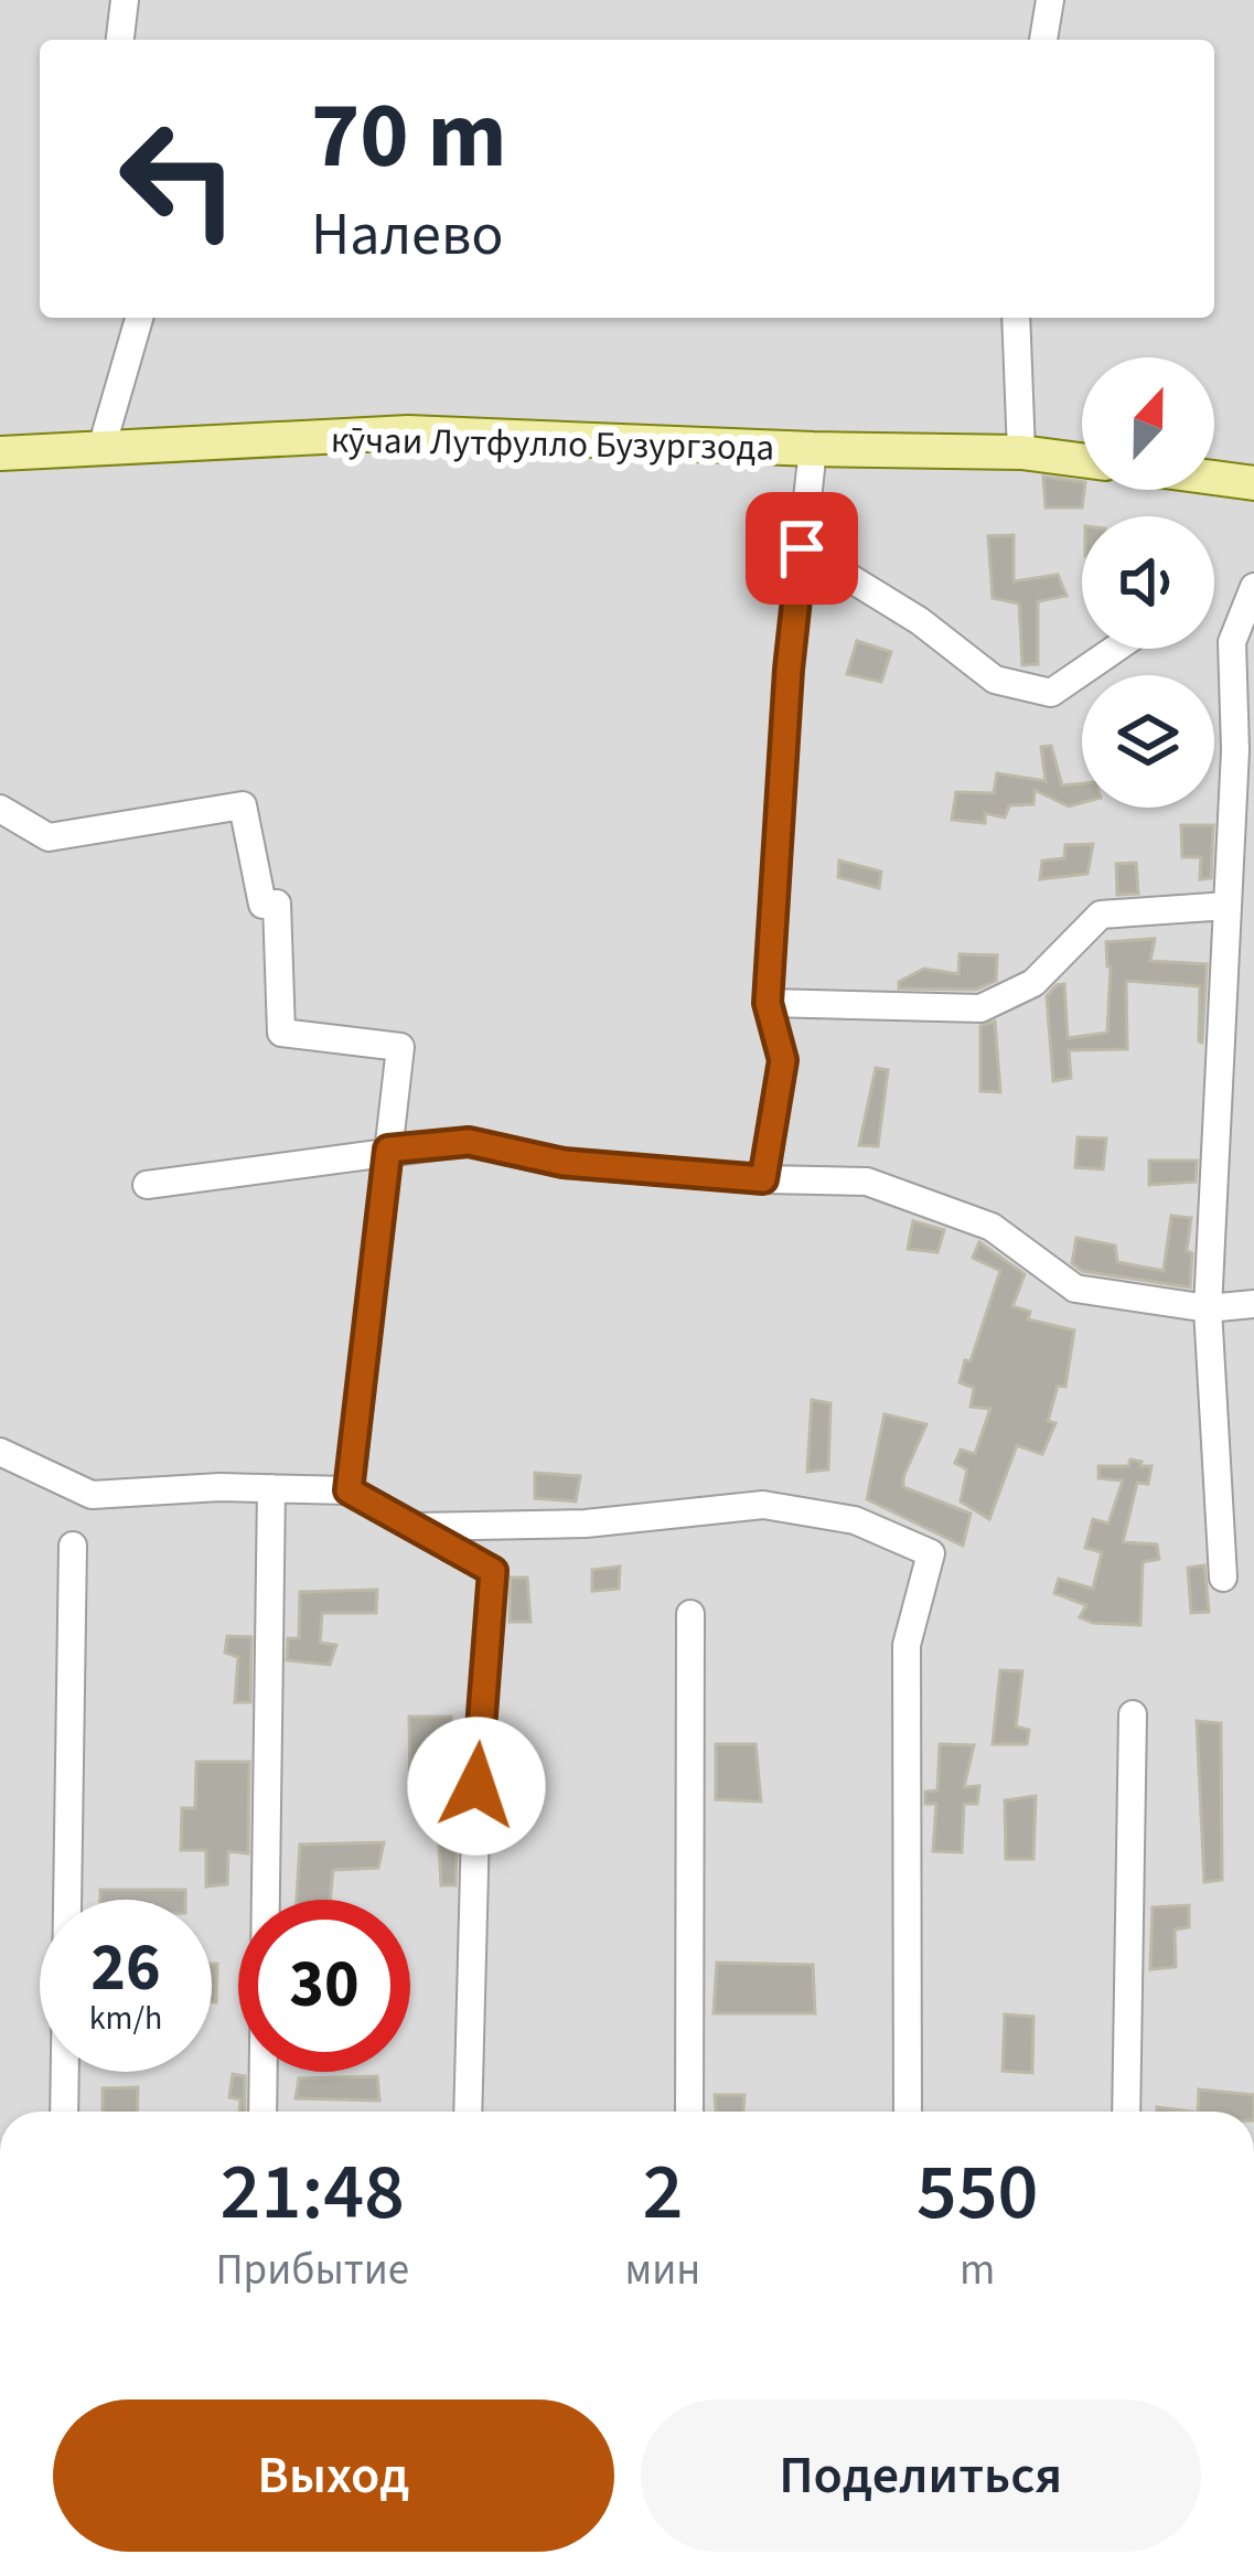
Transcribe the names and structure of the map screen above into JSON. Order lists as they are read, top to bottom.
{
  "streets": {
    "main road": ["кӯчаи Лутфулло Бузургзода"]
  },
  "north": "top",
  "page": {
    "turn": ["70 m", "Налево"],
    "speed": "26 km/h",
    "limit": "30",
    "eta": [
      "21:48",
      "Прибытие",
      "2",
      "мин",
      "550",
      "m"
    ],
    "buttons": ["Выход", "Поделиться"]
  }
}
